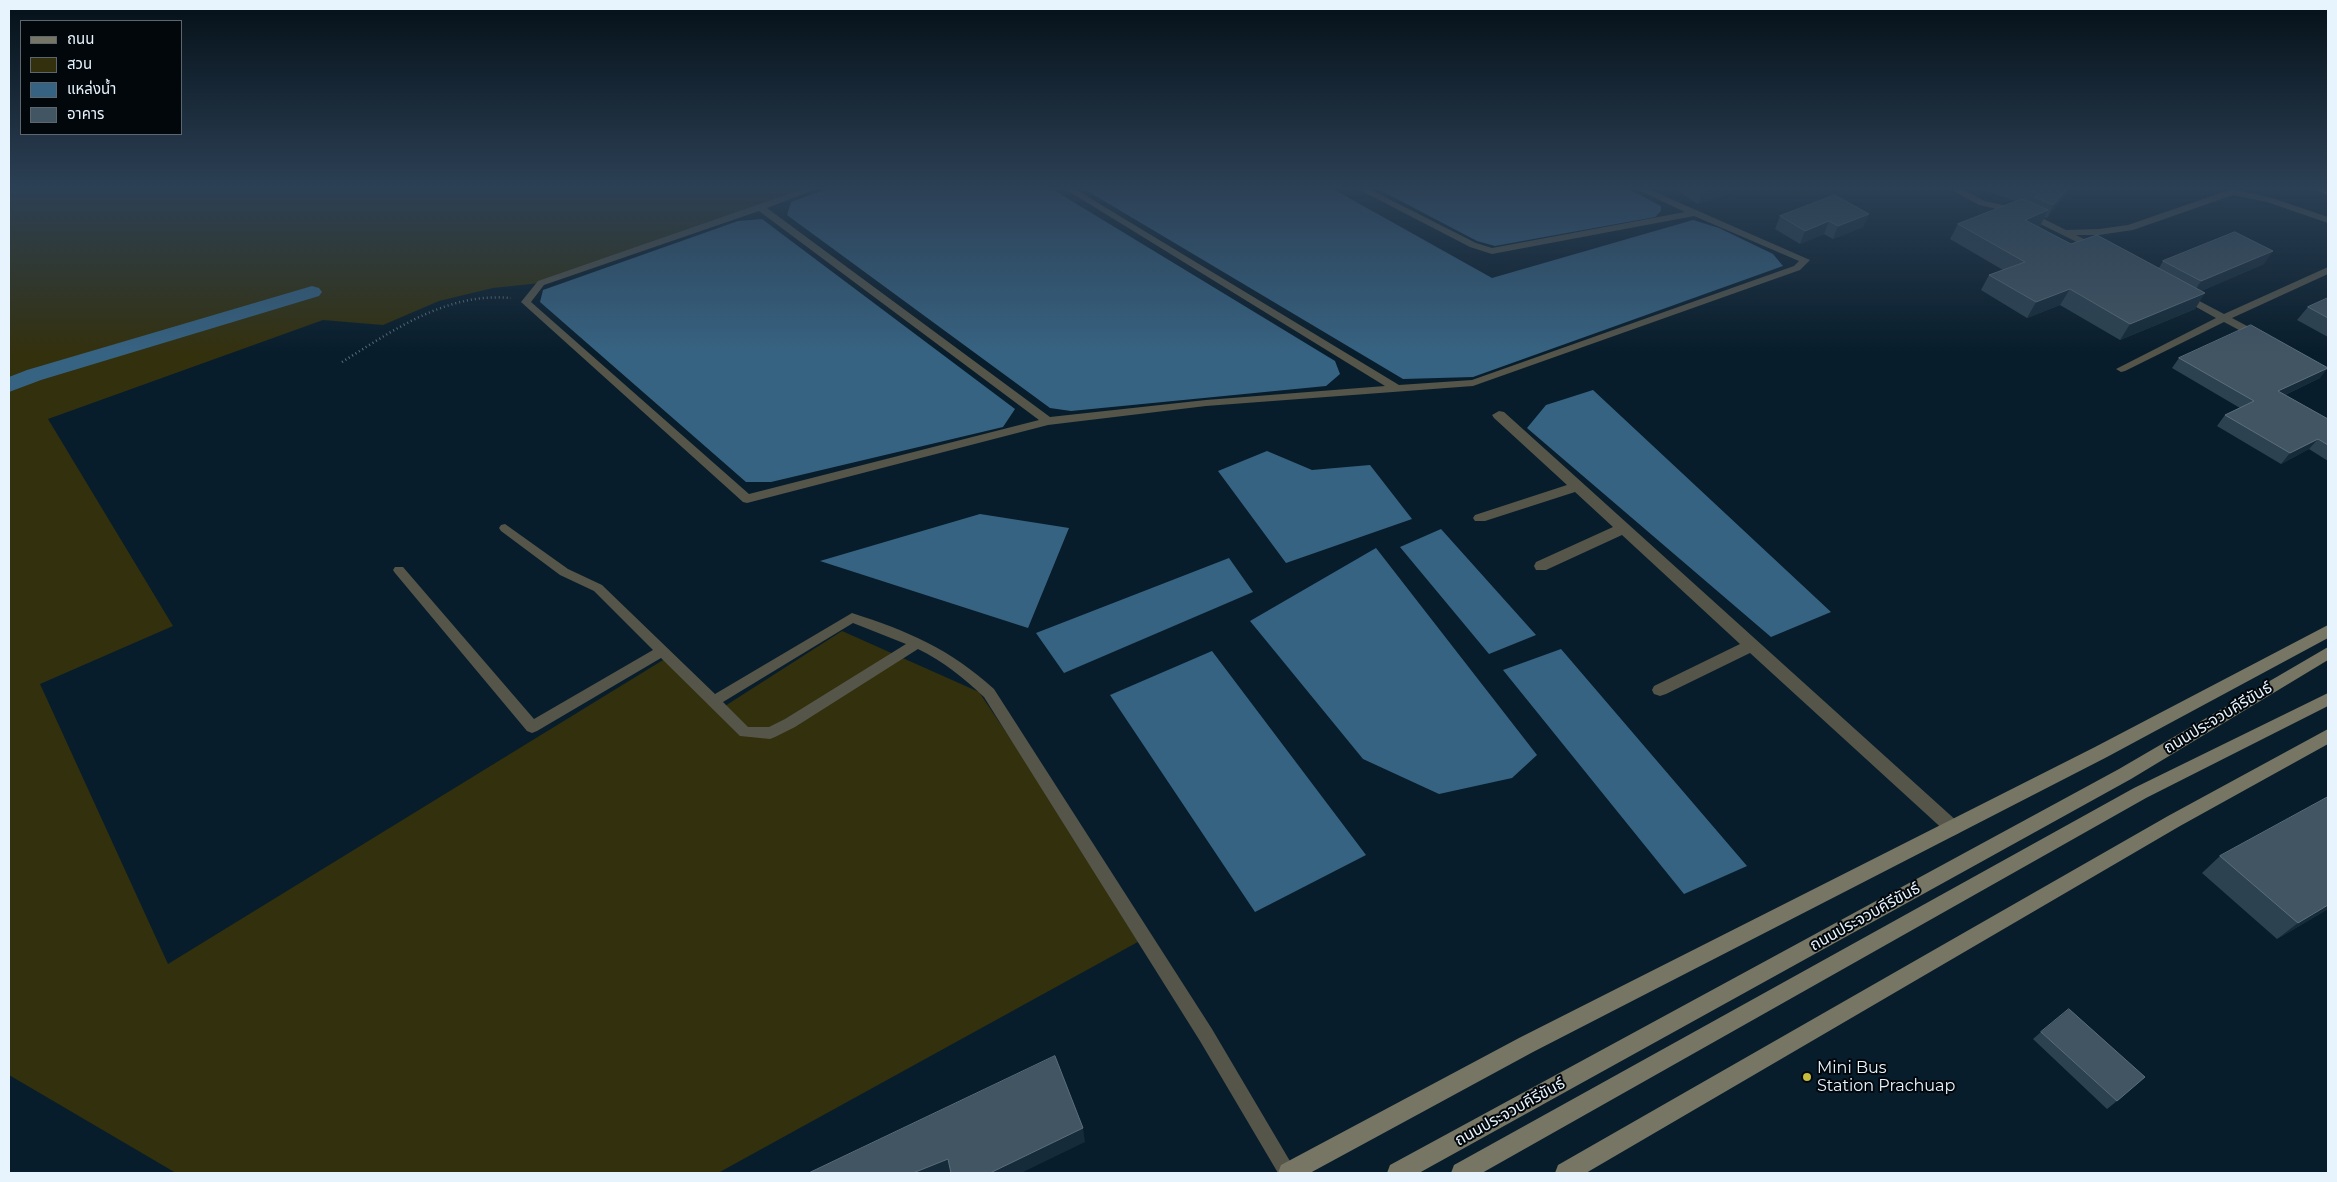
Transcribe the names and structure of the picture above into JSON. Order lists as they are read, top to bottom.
{
  "streets": {
    "main road": ["ถนนประจวบคีรีขันธ์"]
  },
  "places": ["Mini Bus Station Prachuap"],
  "legend": [
    "ถนน",
    "สวน",
    "แหล่งน้ำ",
    "อาคาร"
  ]
}
